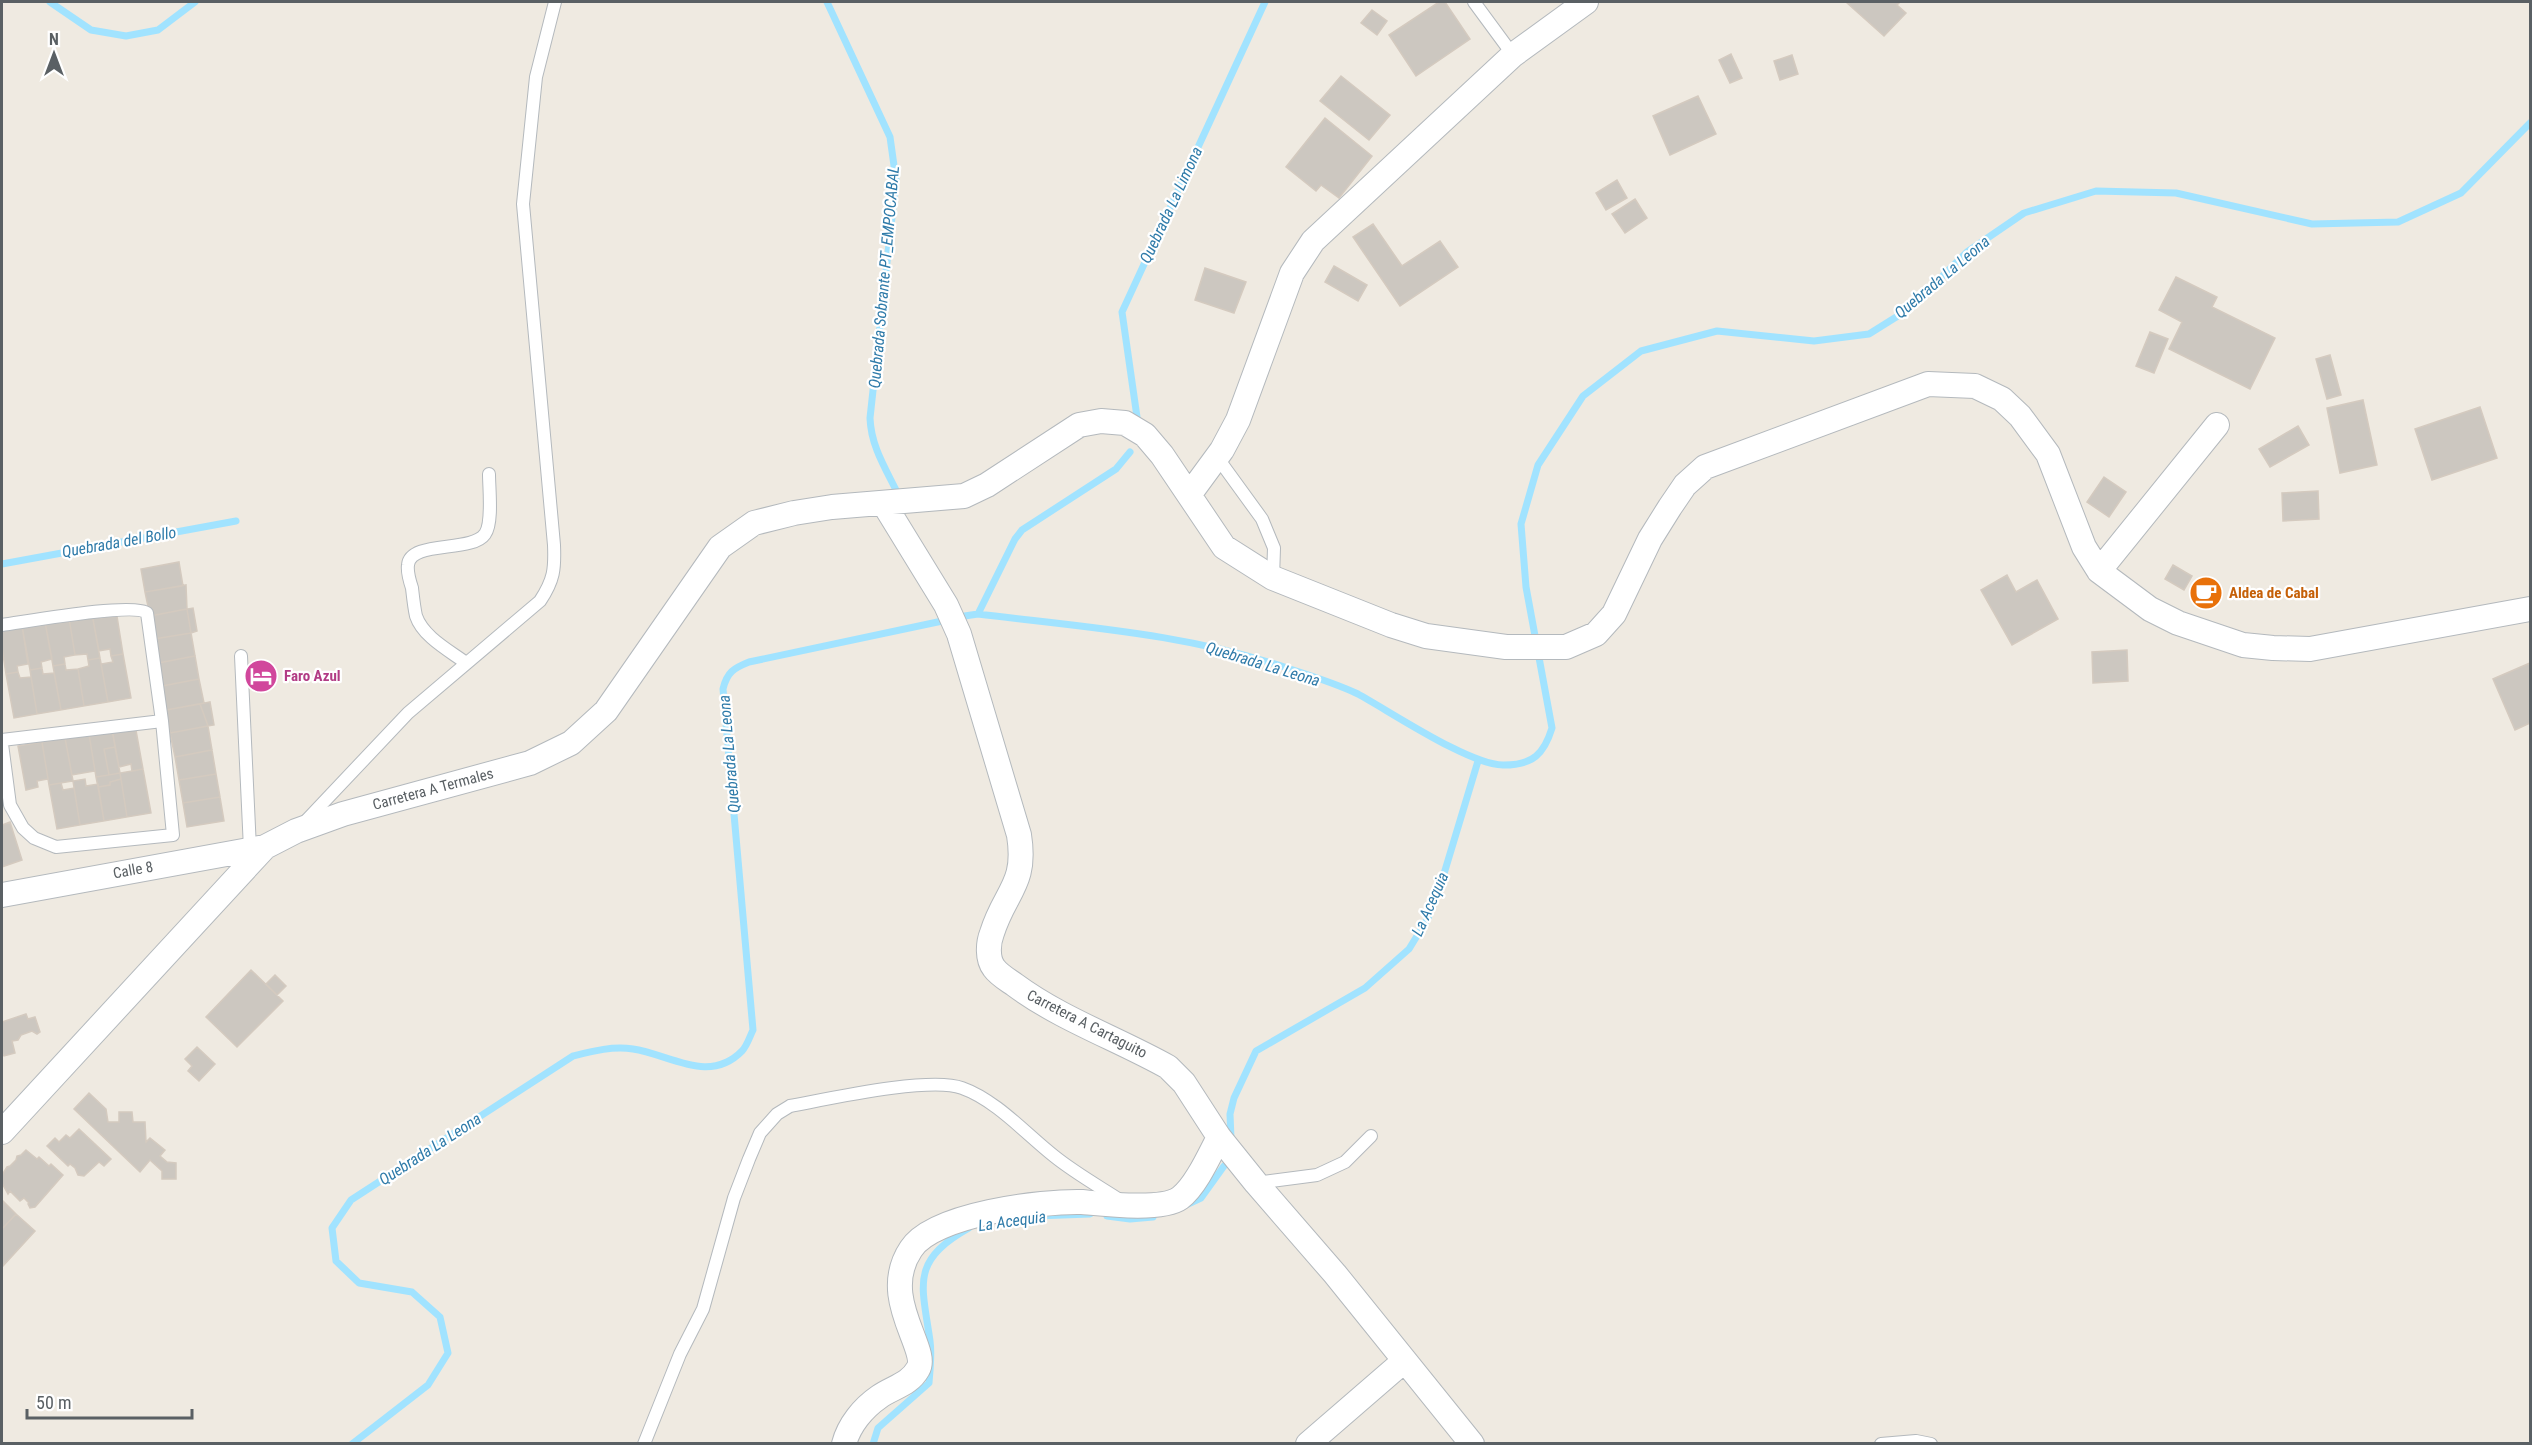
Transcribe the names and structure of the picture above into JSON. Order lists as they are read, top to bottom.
{
  "streets": {
    "street": ["Carretera A Termales", "Calle 8", "Carretera A Cartaguito"]
  },
  "crossings": [
    ["Carretera A Termales", "Calle 8"],
    ["Carretera A Termales", "Carretera A Cartaguito"]
  ],
  "water": [
    "Quebrada La Limona",
    "Quebrada Sobrante PT_EMPOCABAL",
    "Quebrada La Leona",
    "Quebrada del Bollo",
    "La Acequia"
  ],
  "places": {
    "cafe": ["Aldea de Cabal"],
    "hotel": ["Faro Azul"]
  },
  "scale_bar": "50 m",
  "north": "top"
}
